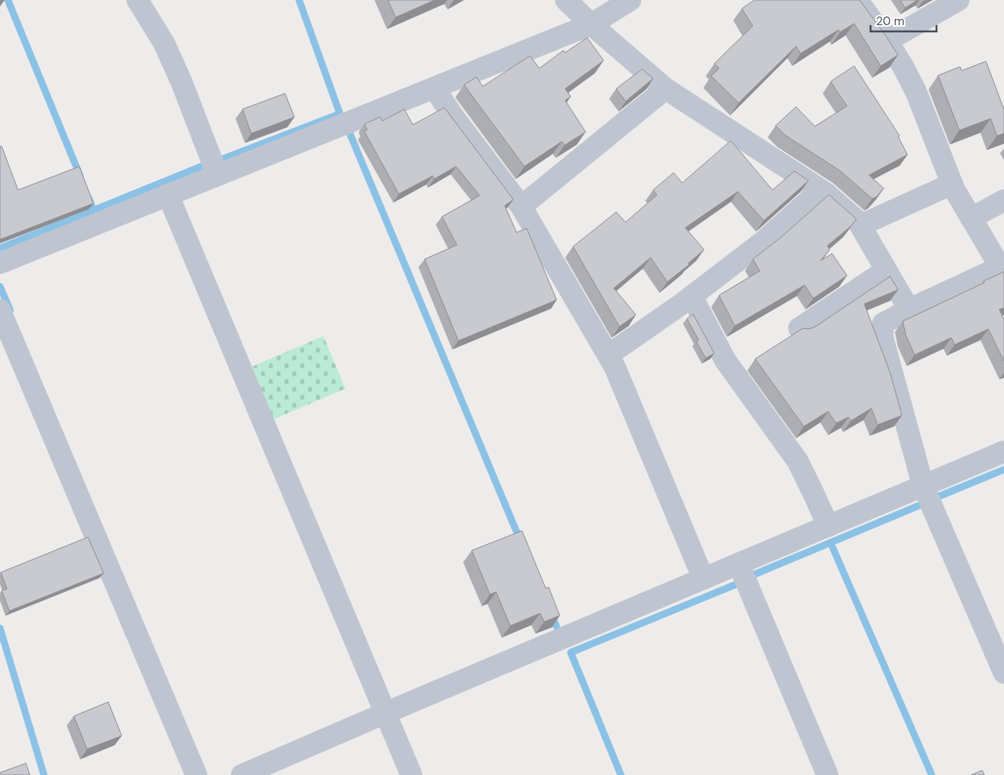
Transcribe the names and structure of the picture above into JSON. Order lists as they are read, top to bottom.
{
  "scale_bar": "20 m"
}
